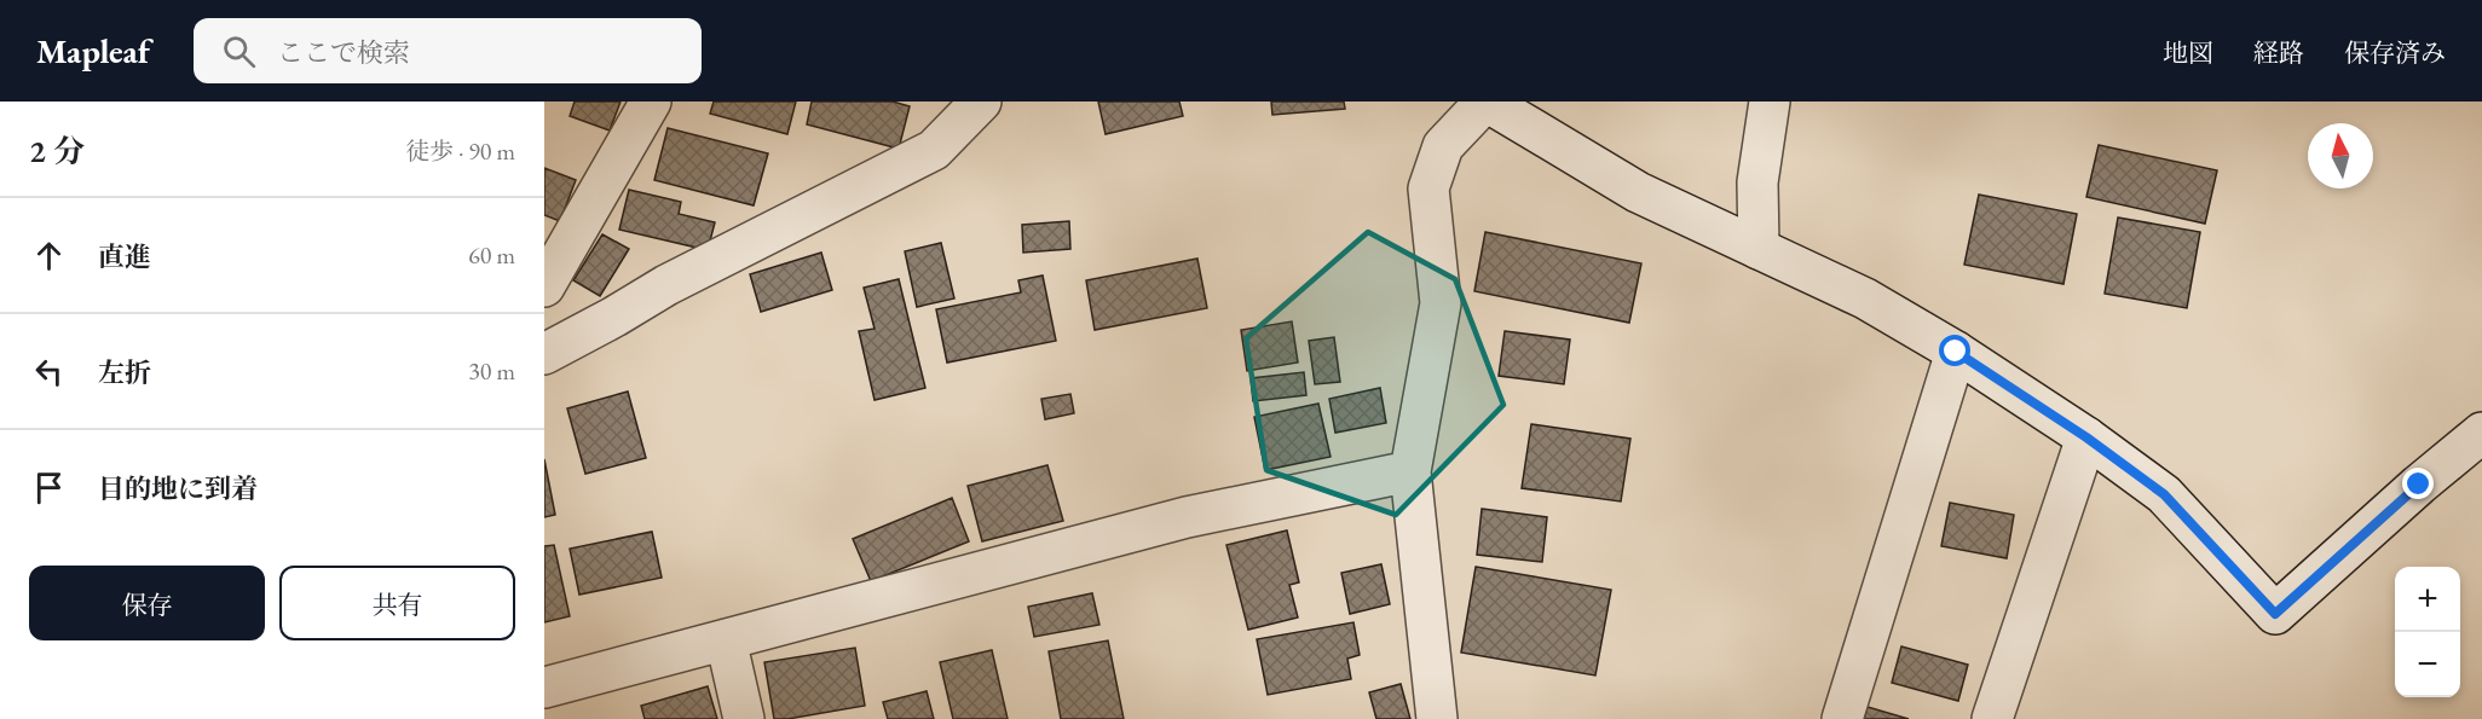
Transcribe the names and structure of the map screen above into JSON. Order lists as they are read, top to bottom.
{
  "north": "top",
  "page": {
    "header": "Mapleaf",
    "search": "ここで検索",
    "nav": ["地図", "経路", "保存済み"],
    "heading": ["2 分", "徒歩 · 90 m"],
    "list": [
      ["直進", "60 m"],
      ["左折", "30 m"],
      "目的地に到着"
    ],
    "buttons": ["保存", "共有"],
    "map_buttons": ["+", "−"]
  }
}
